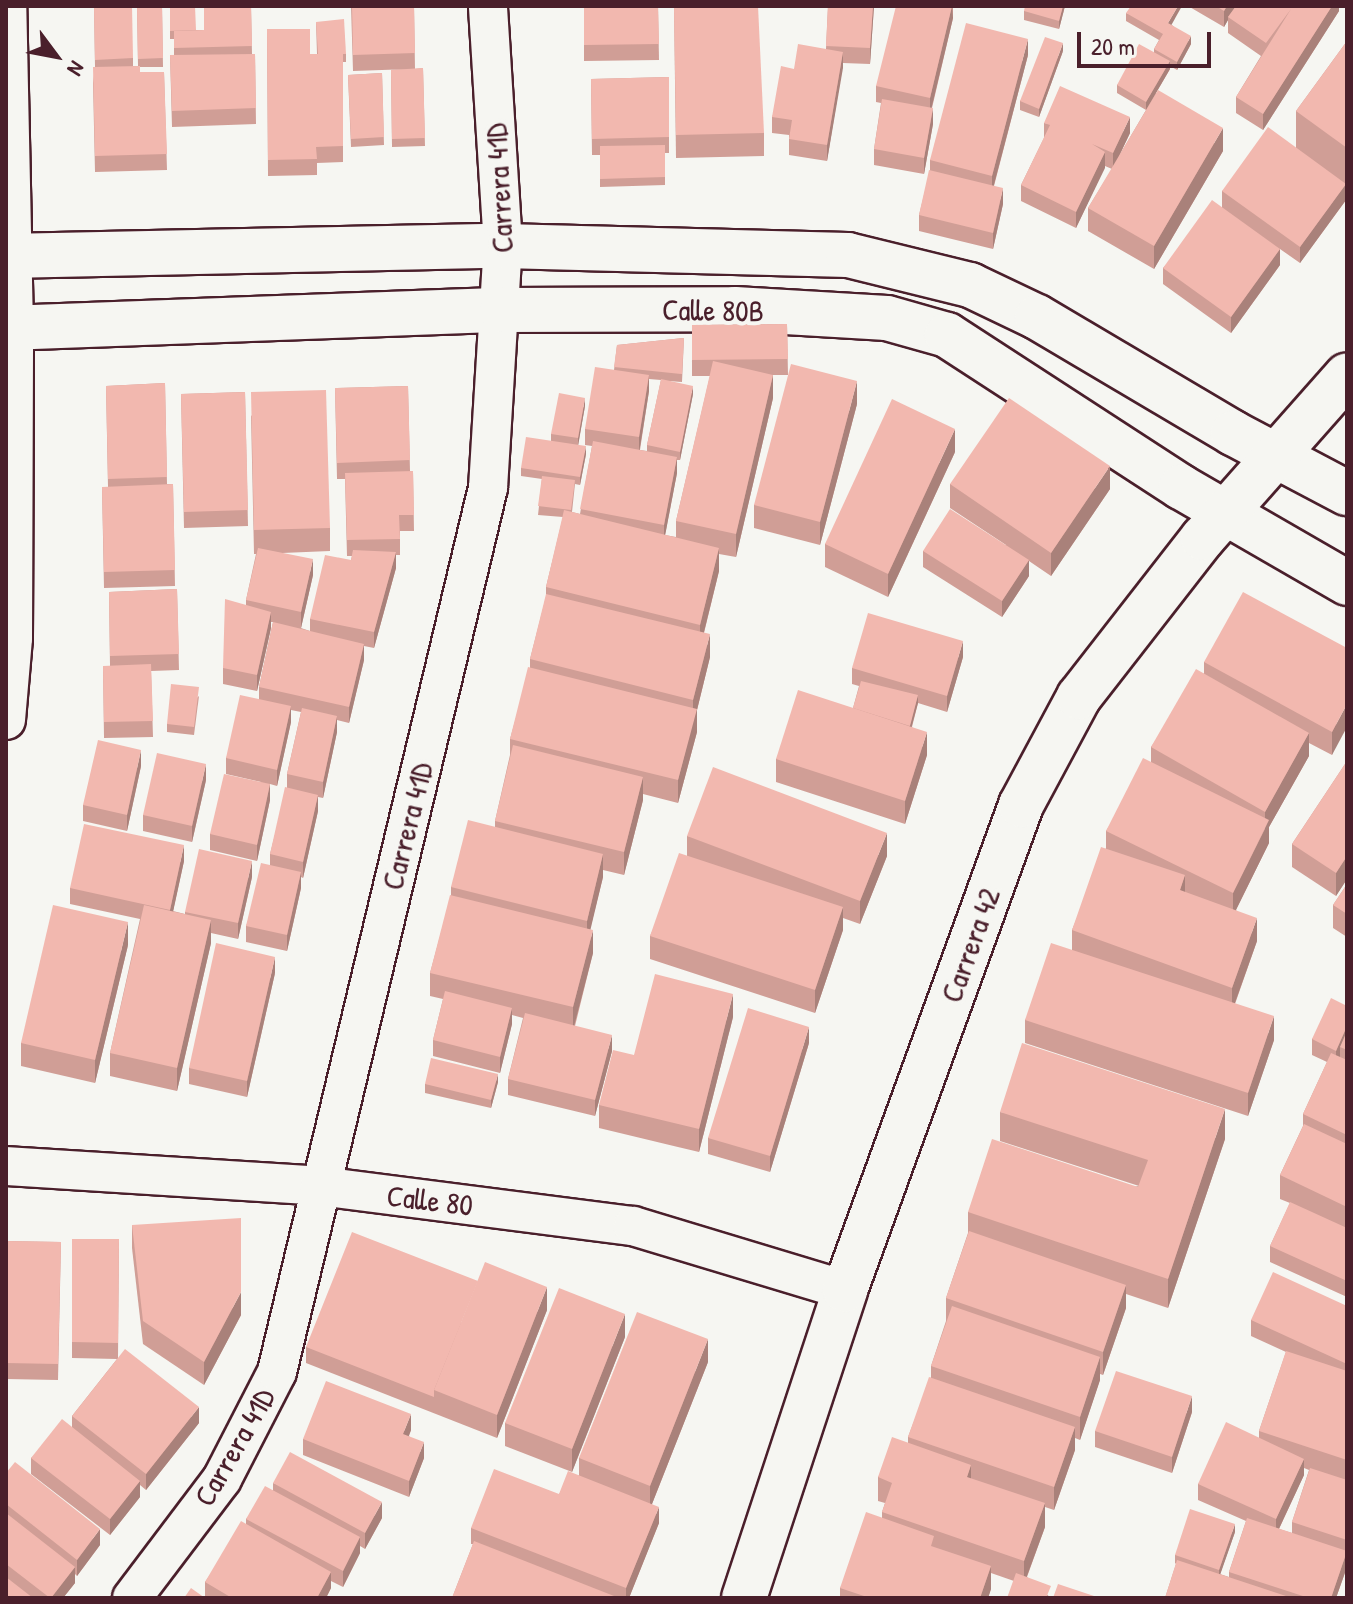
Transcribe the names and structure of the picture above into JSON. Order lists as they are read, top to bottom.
{
  "streets": {
    "main road": ["Calle 80B", "Carrera 42"],
    "street": ["Carrera 41D", "Calle 80"]
  },
  "crossings": [
    ["Carrera 41D", "Calle 80B"],
    ["Carrera 41D", "Calle 80"],
    ["Calle 80B", "Carrera 42"],
    ["Carrera 42", "Calle 80"]
  ],
  "scale_bar": "20 m",
  "north": "bottom right"
}
